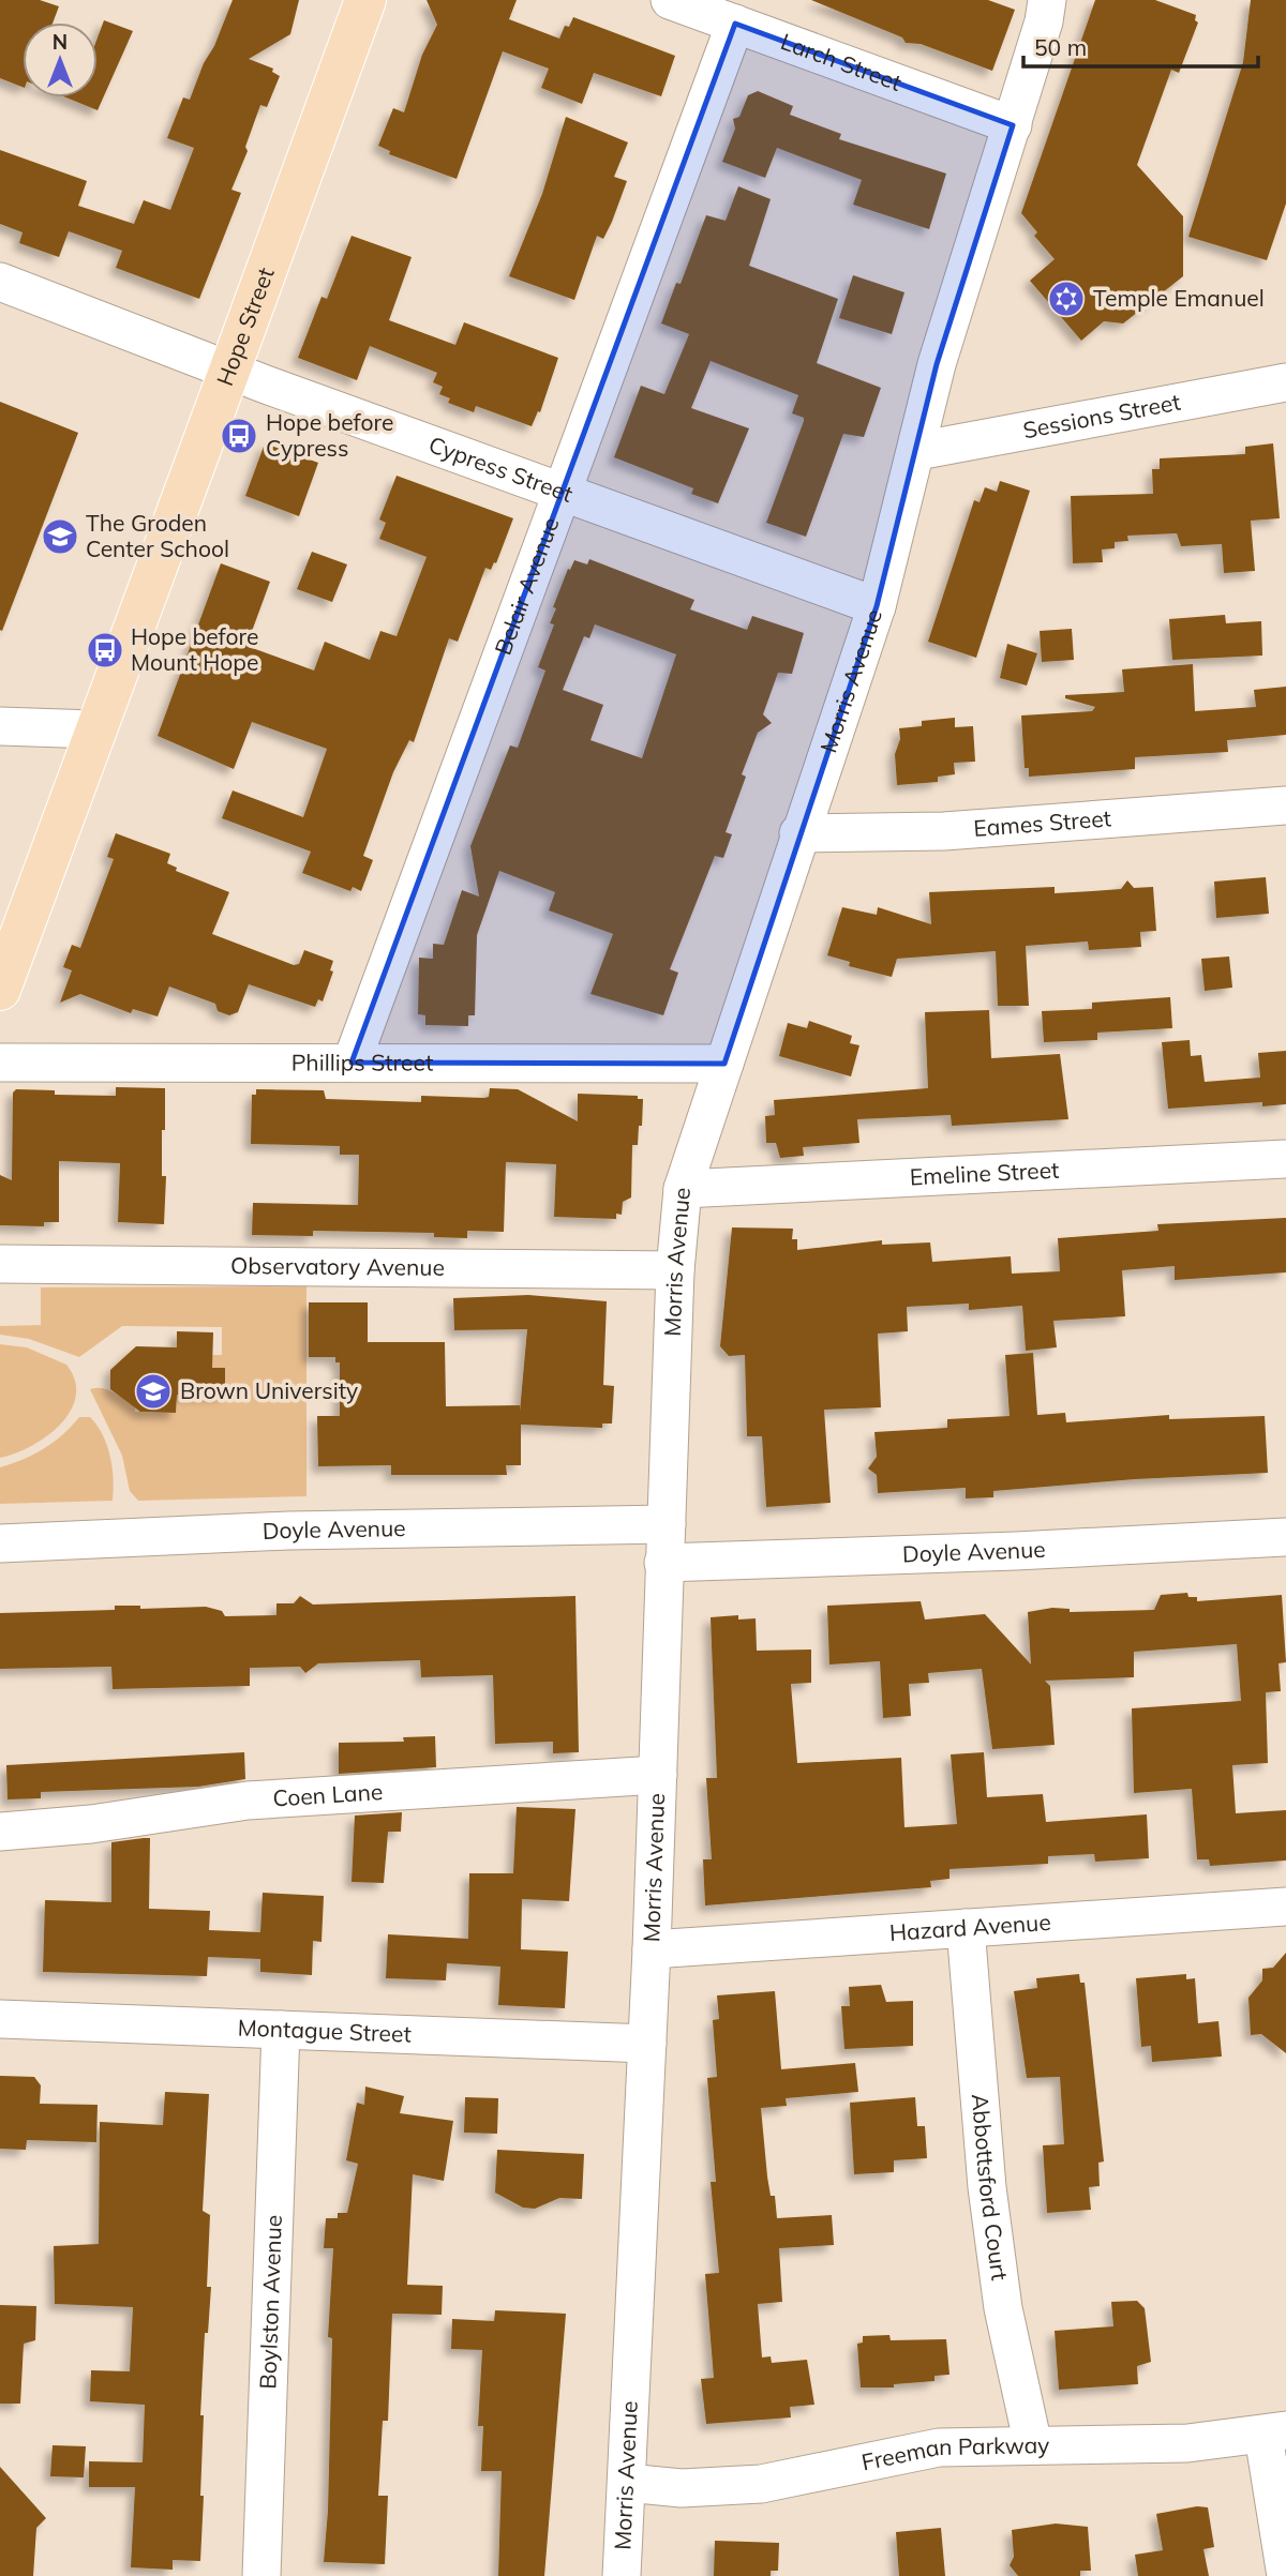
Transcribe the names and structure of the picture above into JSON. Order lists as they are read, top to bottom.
{
  "streets": {
    "main road": ["Hope Street"],
    "street": [
      "Larch Street",
      "Sessions Street",
      "Cypress Street",
      "Belair Avenue",
      "Morris Avenue",
      "Eames Street",
      "Phillips Street",
      "Emeline Street",
      "Observatory Avenue",
      "Doyle Avenue",
      "Coen Lane",
      "Hazard Avenue",
      "Montague Street",
      "Abbottsford Court",
      "Boylston Avenue",
      "Freeman Parkway"
    ]
  },
  "crossings": [
    ["Larch Street", "Belair Avenue"],
    ["Larch Street", "Morris Avenue"],
    ["Hope Street", "Cypress Street"],
    ["Sessions Street", "Morris Avenue"],
    ["Cypress Street", "Belair Avenue"],
    ["Cypress Street", "Morris Avenue"],
    ["Belair Avenue", "Phillips Street"],
    ["Morris Avenue", "Eames Street"],
    ["Morris Avenue", "Phillips Street"],
    ["Morris Avenue", "Emeline Street"],
    ["Morris Avenue", "Observatory Avenue"],
    ["Morris Avenue", "Doyle Avenue"],
    ["Morris Avenue", "Coen Lane"],
    ["Morris Avenue", "Hazard Avenue"],
    ["Morris Avenue", "Montague Street"],
    ["Morris Avenue", "Freeman Parkway"],
    ["Hazard Avenue", "Abbottsford Court"],
    ["Montague Street", "Boylston Avenue"],
    ["Abbottsford Court", "Freeman Parkway"]
  ],
  "places": {
    "synagogue": ["Temple Emanuel"],
    "bus stop": ["Hope before Cypress", "Hope before Mount Hope"],
    "school or university": ["The Groden Center School", "Brown University"]
  },
  "scale_bar": "50 m",
  "north": "top"
}
